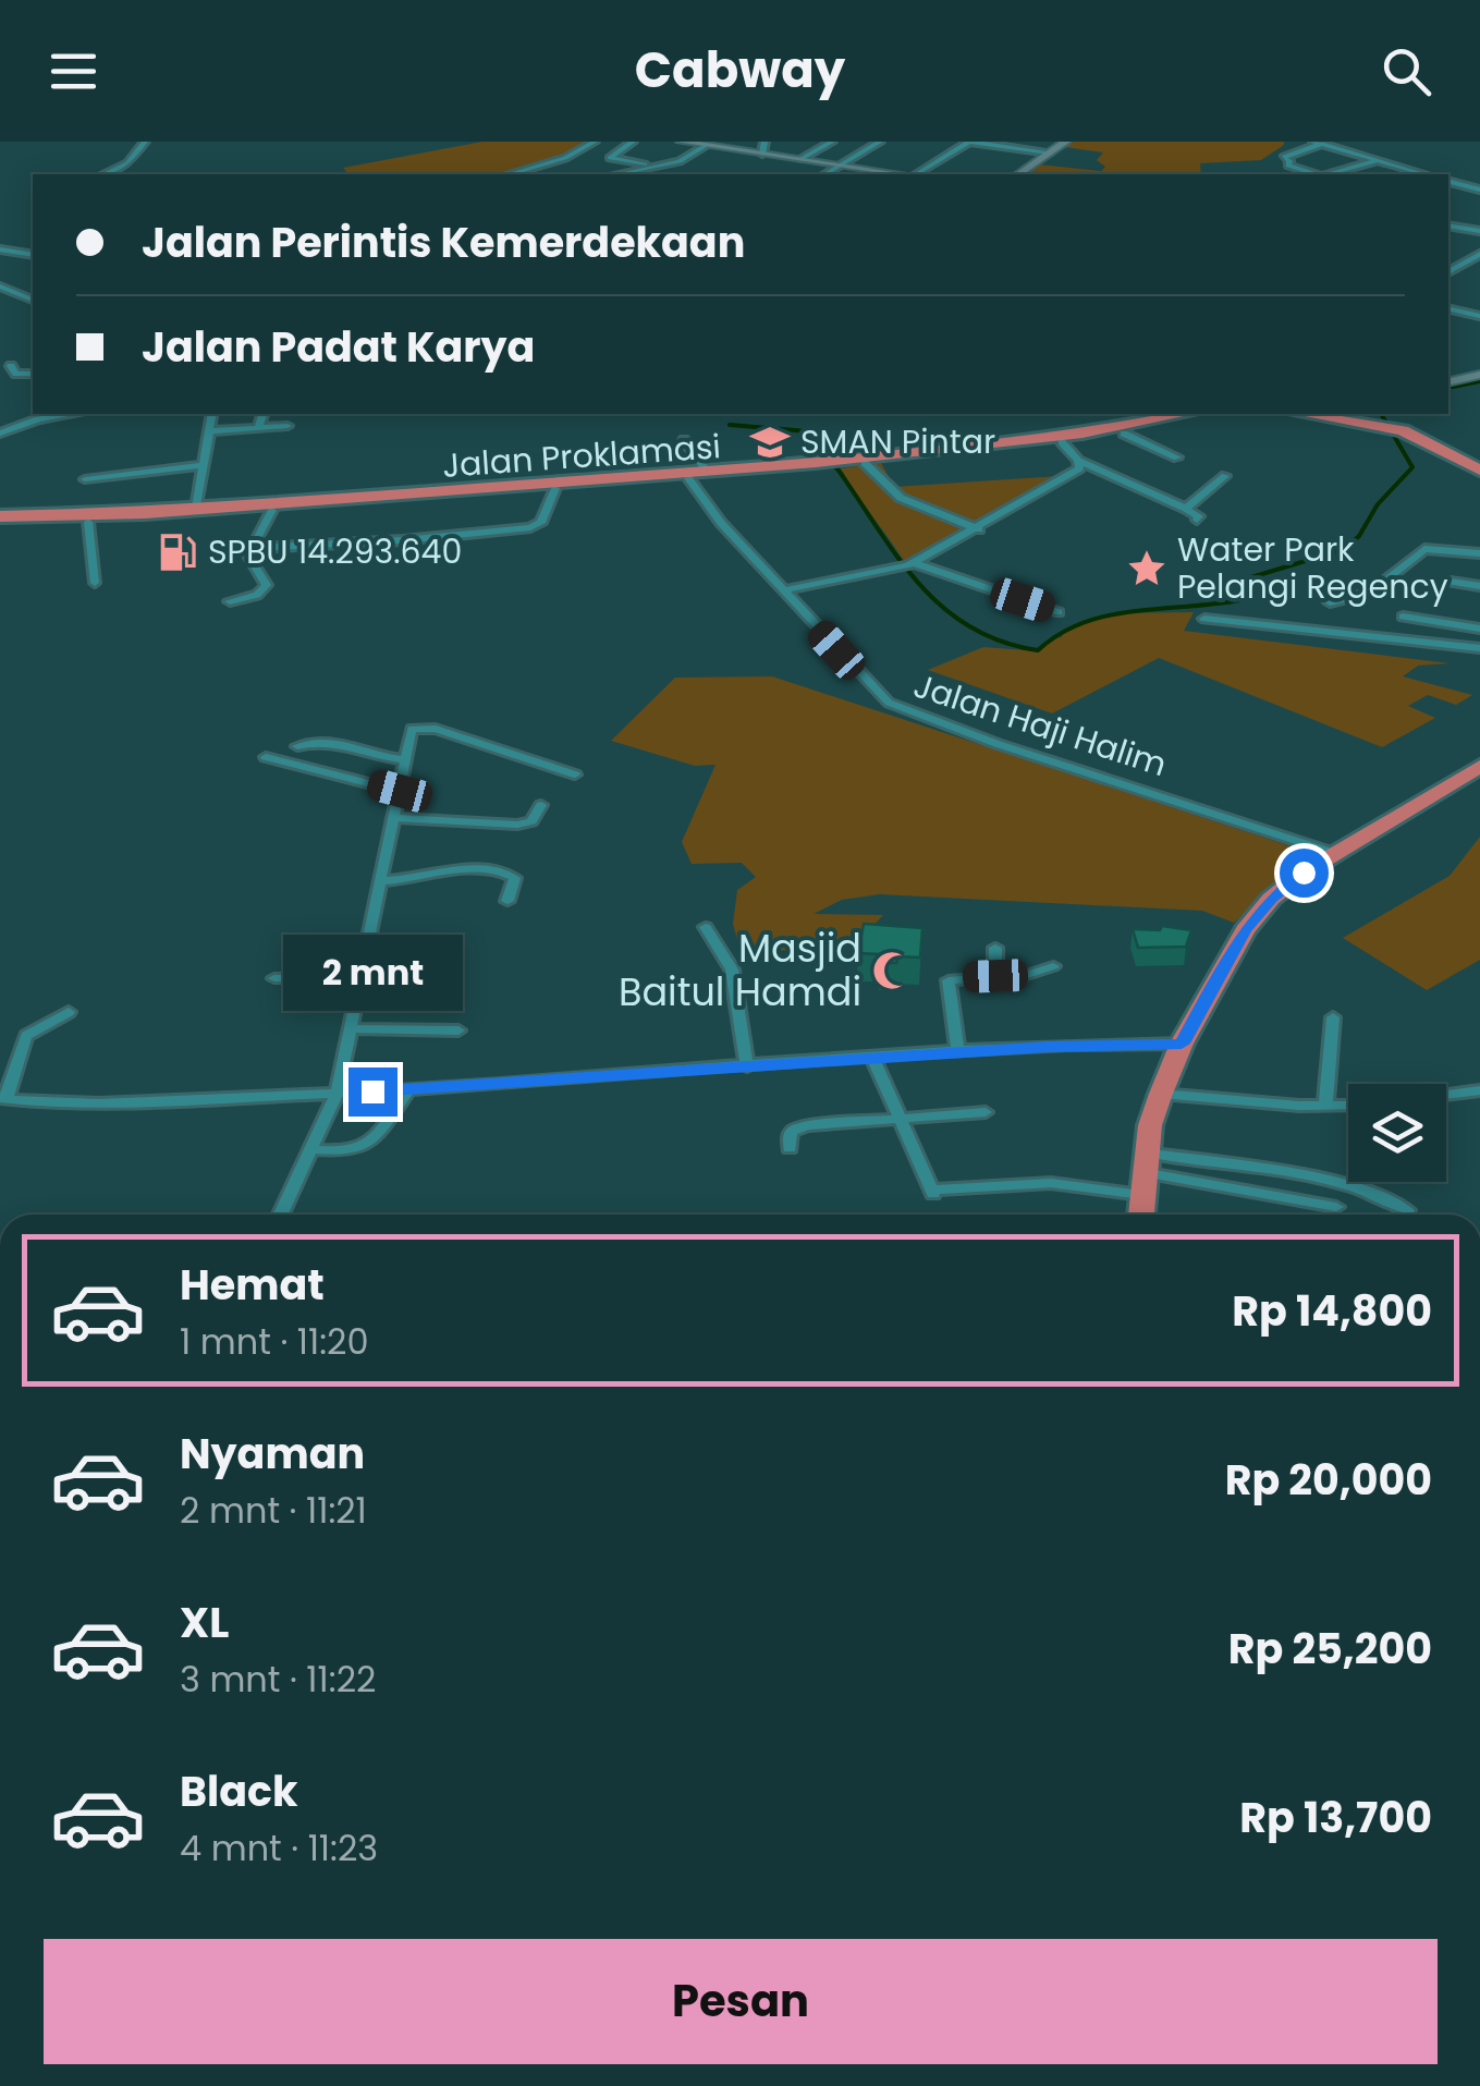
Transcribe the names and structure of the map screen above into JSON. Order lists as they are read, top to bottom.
{
  "streets": {
    "highway": ["Jalan Proklamasi"],
    "street": ["Jalan Haji Halim"]
  },
  "crossings": [
    ["Jalan Proklamasi", "Jalan Haji Halim"]
  ],
  "places": {
    "school or university": ["SMAN Pintar"],
    "fuel station": ["SPBU 14.293.640"],
    "place": ["Water Park Pelangi Regency"],
    "mosque": ["Masjid Baitul Hamdi"]
  },
  "page": {
    "header": "Cabway",
    "banner": ["Jalan Perintis Kemerdekaan", "Jalan Padat Karya"],
    "bubble": "2 mnt",
    "list": [
      {
        "name": "Hemat",
        "note": "1 mnt · 11:20",
        "value": "Rp 14,800"
      },
      {
        "name": "Nyaman",
        "note": "2 mnt · 11:21",
        "value": "Rp 20,000"
      },
      {
        "name": "XL",
        "note": "3 mnt · 11:22",
        "value": "Rp 25,200"
      },
      {
        "name": "Black",
        "note": "4 mnt · 11:23",
        "value": "Rp 13,700"
      }
    ],
    "buttons": "Pesan"
  }
}
